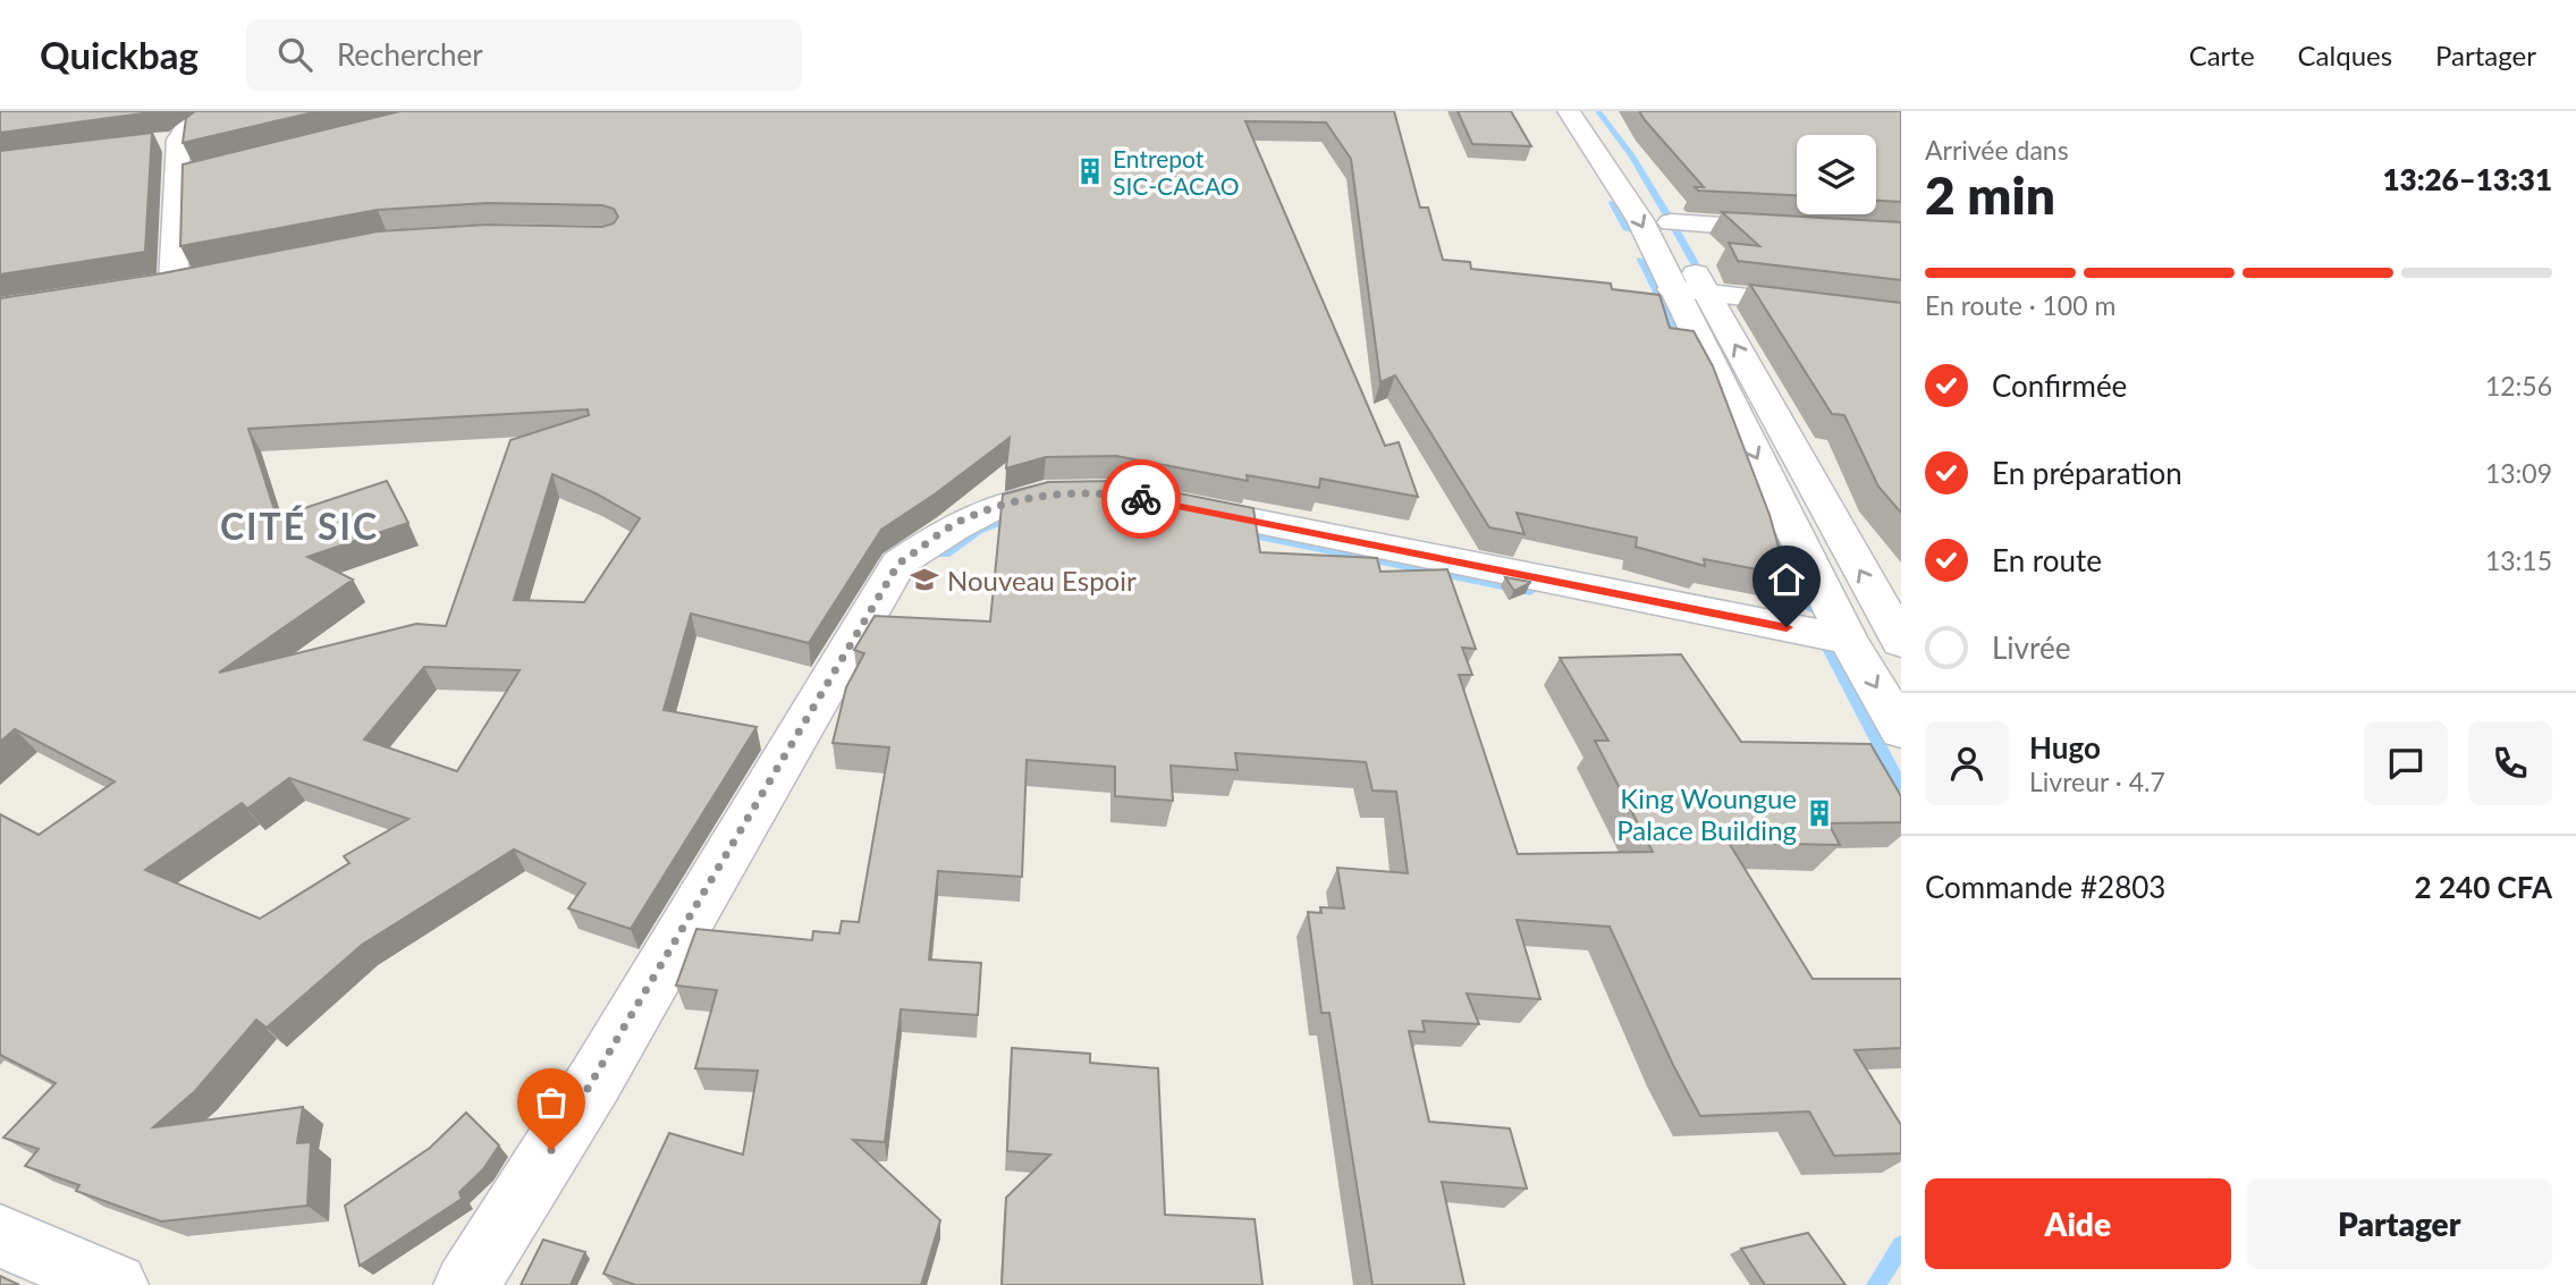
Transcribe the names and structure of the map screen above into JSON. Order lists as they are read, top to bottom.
{
  "districts": ["CITÉ SIC"],
  "places": {
    "building": ["Entrepot SIC-CACAO", "King Woungue Palace Building"],
    "school or university": ["Nouveau Espoir"]
  },
  "page": {
    "header": "Quickbag",
    "search": "Rechercher",
    "nav": ["Carte", "Calques", "Partager"],
    "heading": ["2 min", "Arrivée dans", "13:26–13:31"],
    "panel": [
      "Hugo",
      "Livreur · 4.7",
      "Commande #2803",
      "2 240 CFA"
    ],
    "bar": "En route · 100 m",
    "list": [
      ["Confirmée", "12:56"],
      ["En préparation", "13:09"],
      ["En route", "13:15"],
      "Livrée"
    ],
    "buttons": ["Aide", "Partager"]
  }
}
